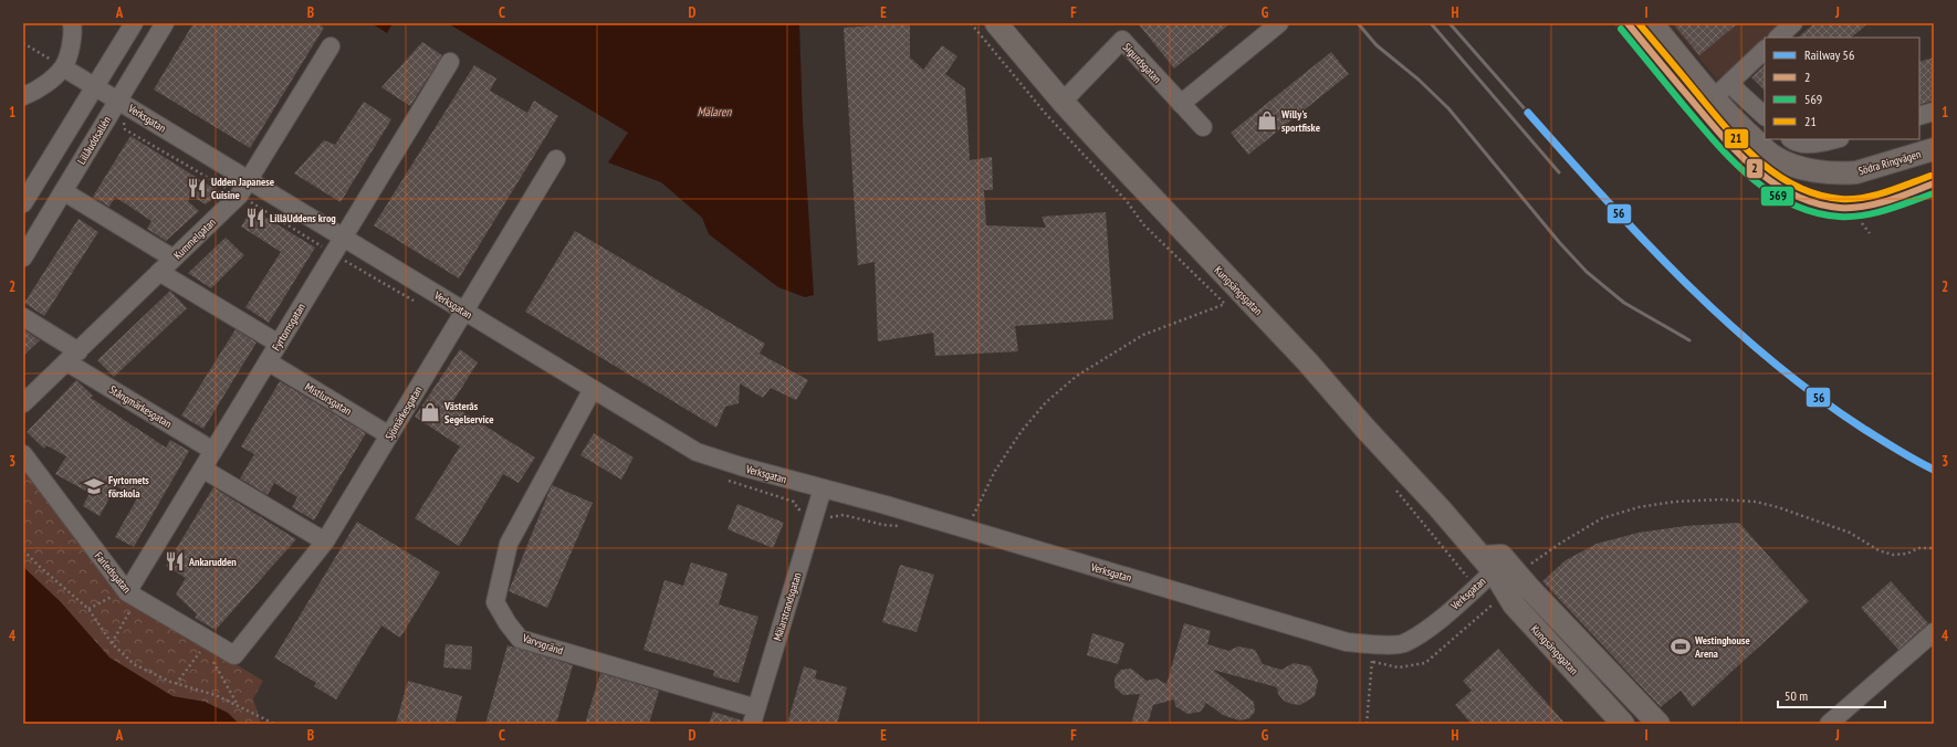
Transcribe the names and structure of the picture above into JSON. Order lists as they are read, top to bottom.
{
  "streets": {
    "main road": ["Södra Ringvägen", "Kungsängsgatan"],
    "street": [
      "Sigurdsgatan",
      "Verksgatan",
      "Lillåuddsallén",
      "Kummelgatan",
      "Fyrtornsgatan",
      "Mistlursgatan",
      "Stångmärkesgatan",
      "Sjömärkesgatan",
      "Farledsgatan",
      "Mälarstrandsgatan",
      "Varvsgränd"
    ]
  },
  "crossings": [
    ["Sigurdsgatan", "Kungsängsgatan"],
    ["Verksgatan", "Lillåuddsallén"],
    ["Verksgatan", "Kummelgatan"],
    ["Verksgatan", "Kungsängsgatan"],
    ["Verksgatan", "Fyrtornsgatan"],
    ["Verksgatan", "Sjömärkesgatan"],
    ["Verksgatan", "Mälarstrandsgatan"],
    ["Verksgatan", "Varvsgränd"],
    ["Kummelgatan", "Stångmärkesgatan"],
    ["Fyrtornsgatan", "Mistlursgatan"],
    ["Fyrtornsgatan", "Stångmärkesgatan"],
    ["Fyrtornsgatan", "Farledsgatan"],
    ["Mistlursgatan", "Sjömärkesgatan"],
    ["Sjömärkesgatan", "Farledsgatan"],
    ["Mälarstrandsgatan", "Varvsgränd"]
  ],
  "water": ["Mälaren"],
  "places": {
    "shop": ["Willy's sportfiske", "Västerås Segelservice"],
    "restaurant": ["Udden Japanese Cuisine", "LillåUddens krog", "Ankarudden"],
    "school or university": ["Fyrtornets förskola"],
    "sports": ["Westinghouse Arena"]
  },
  "lines": [
    "transit line 2",
    "transit line 21",
    "transit line 569",
    "rail line 56"
  ],
  "legend": [
    "Railway 56",
    "2",
    "569",
    "21"
  ],
  "scale_bar": "50 m",
  "grid": {
    "columns": [
      "A",
      "B",
      "C",
      "D",
      "E",
      "F",
      "G",
      "H",
      "I",
      "J"
    ],
    "rows": [
      "1",
      "2",
      "3",
      "4"
    ]
  }
}
